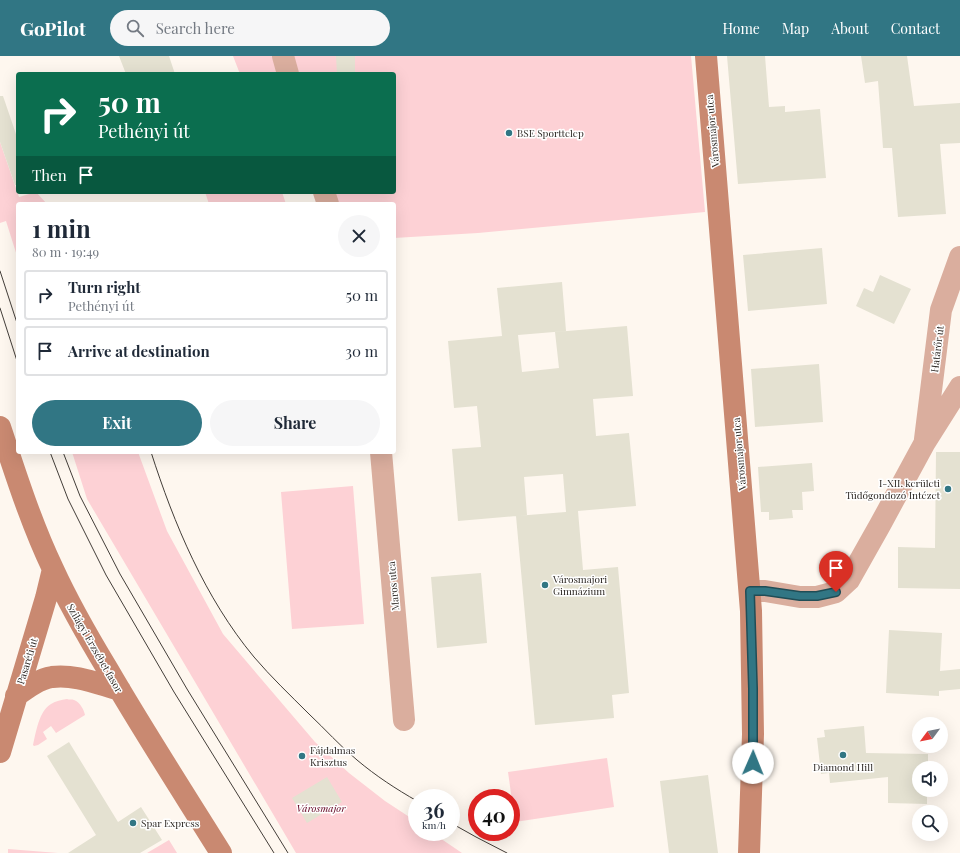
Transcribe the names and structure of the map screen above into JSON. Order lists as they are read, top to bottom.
{
  "streets": {
    "street": [
      "Városmajor utca",
      "Határőr út",
      "Maros utca",
      "Szilágyi Erzsébet fasor",
      "Pasaréti út"
    ]
  },
  "crossings": [
    ["Városmajor utca", "Határőr út"],
    ["Szilágyi Erzsébet fasor", "Pasaréti út"]
  ],
  "parks": ["Városmajor"],
  "places": [
    "BSE Sporttelep",
    "I-XII. kerületi Tüdőgondozó Intézet",
    "Városmajori Gimnázium",
    "Diamond Hill",
    "Fájdalmas Krisztus",
    "Spar Express"
  ],
  "north": "bottom left",
  "page": {
    "header": "GoPilot",
    "search": "Search here",
    "nav": [
      "Home",
      "Map",
      "About",
      "Contact"
    ],
    "turn": ["50 m", "Pethényi út"],
    "then": "Then",
    "heading": ["1 min", "80 m · 19:49"],
    "list": [
      {
        "name": "Turn right",
        "note": "Pethényi út",
        "value": "50 m"
      },
      {
        "name": "Arrive at destination",
        "value": "30 m"
      }
    ],
    "buttons": ["Exit", "Share"],
    "speed": "36 km/h",
    "limit": "40"
  }
}
